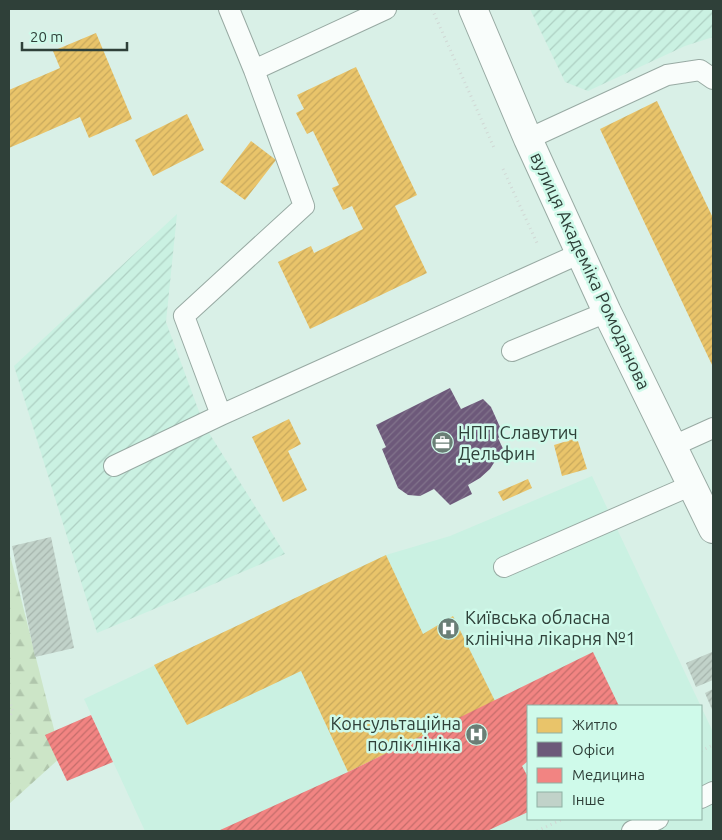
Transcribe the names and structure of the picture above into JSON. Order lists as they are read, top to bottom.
{
  "streets": {
    "street": ["вулиця Академіка Ромоданова"]
  },
  "places": {
    "office": ["НПП Славутич Дельфин"],
    "hospital": ["Київська обласна клінічна лікарня №1", "Консультаційна поліклініка"]
  },
  "legend": [
    "Житло",
    "Офіси",
    "Медицина",
    "Інше"
  ],
  "scale_bar": "20 m"
}
